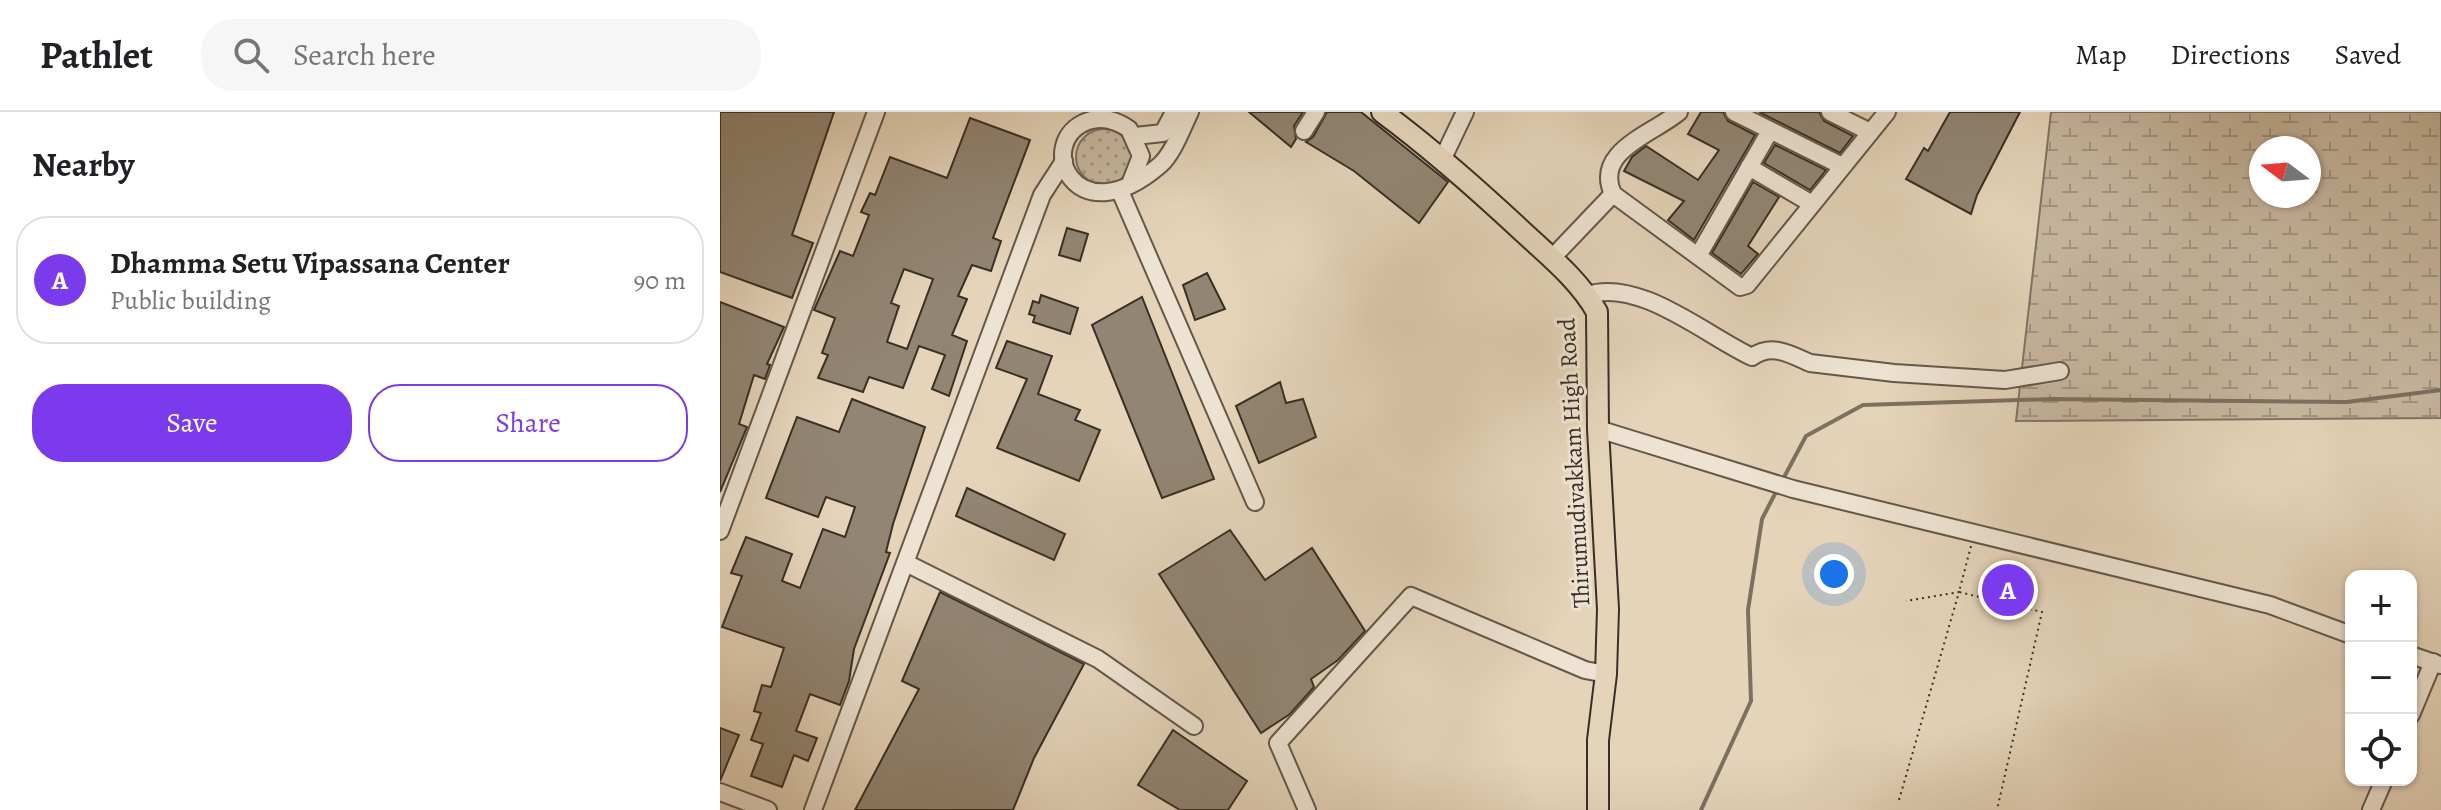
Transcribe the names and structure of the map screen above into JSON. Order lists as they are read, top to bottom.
{
  "streets": {
    "main road": ["Thirumudivakkam High Road"]
  },
  "north": "left",
  "page": {
    "header": "Pathlet",
    "search": "Search here",
    "nav": ["Map", "Directions", "Saved"],
    "heading": "Nearby",
    "list": [
      {
        "mark": "A",
        "name": "Dhamma Setu Vipassana Center",
        "note": "Public building",
        "value": "90 m"
      }
    ],
    "buttons": ["Save", "Share"],
    "pins": "A",
    "map_buttons": ["+", "−"]
  }
}
